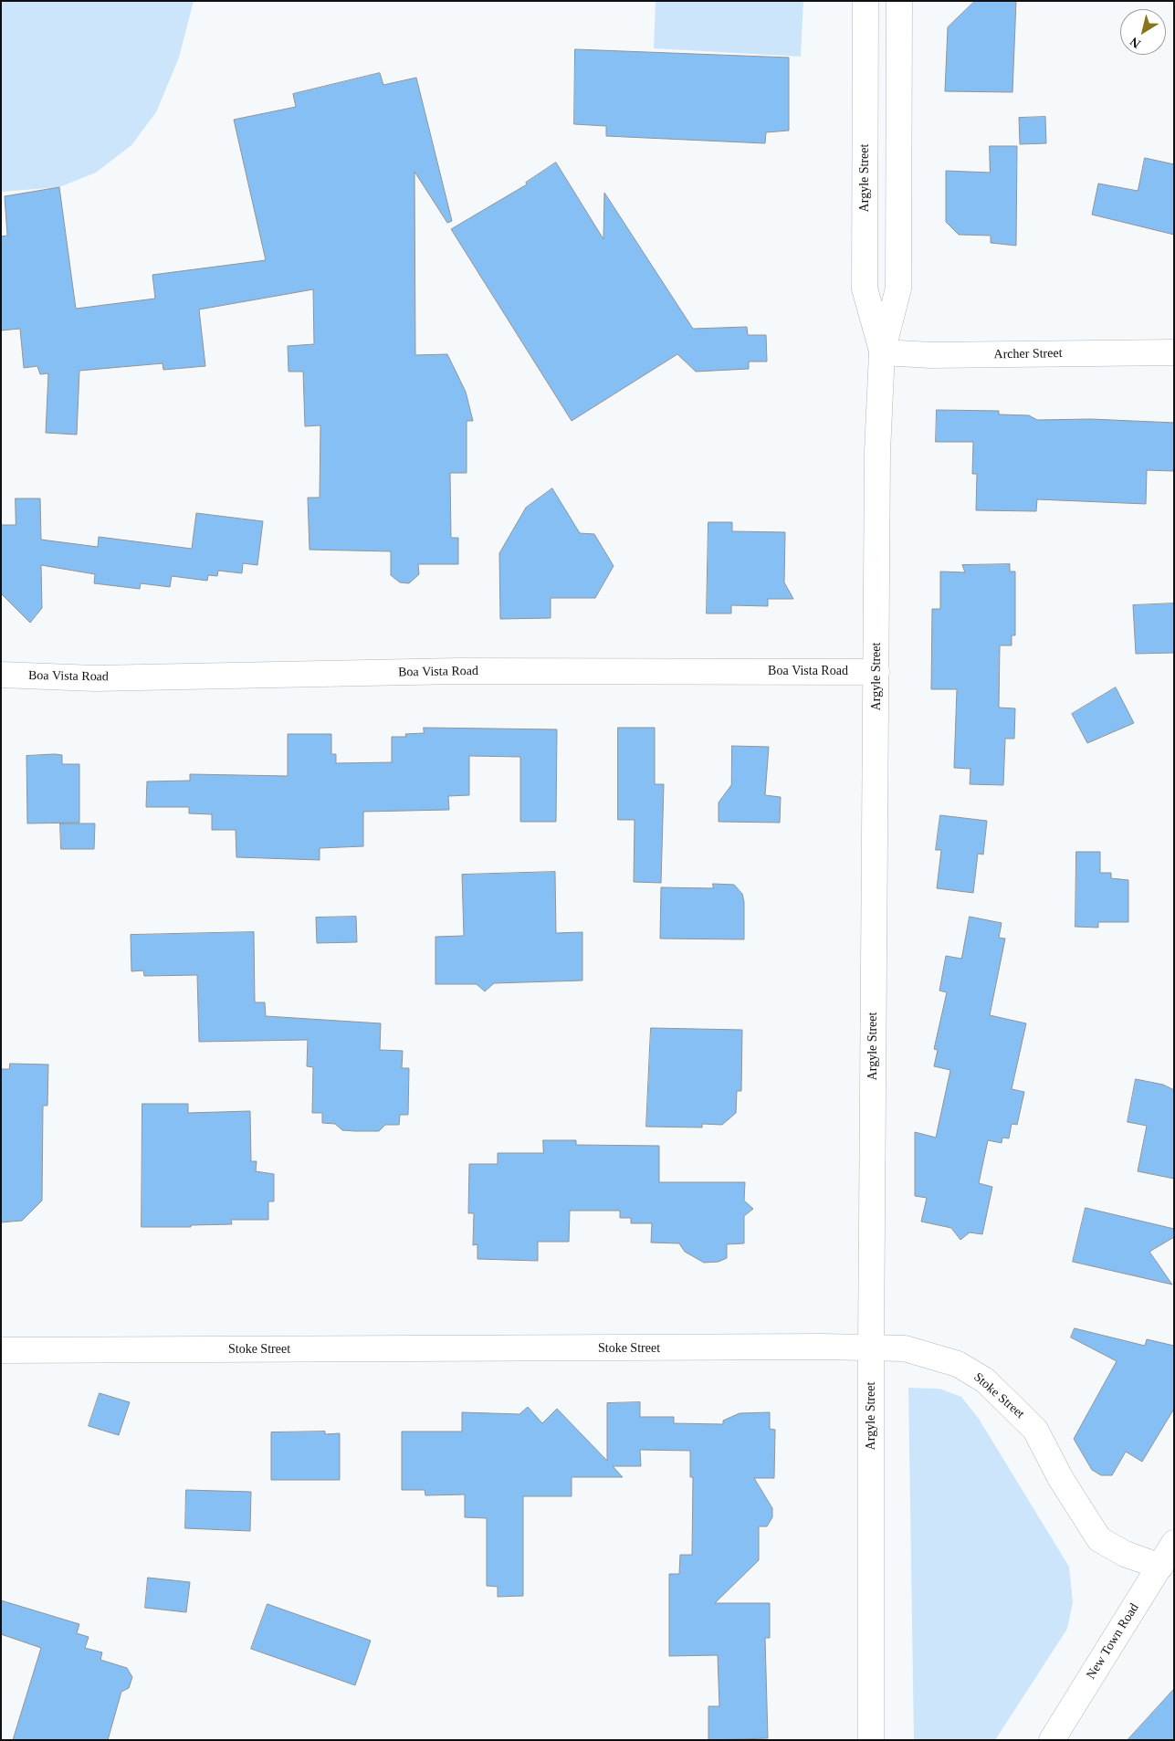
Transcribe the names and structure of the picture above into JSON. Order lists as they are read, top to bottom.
{
  "streets": {
    "street": [
      "Argyle Street",
      "Archer Street",
      "Boa Vista Road",
      "Stoke Street",
      "New Town Road"
    ]
  },
  "crossings": [
    ["Argyle Street", "Archer Street"],
    ["Argyle Street", "Boa Vista Road"],
    ["Argyle Street", "Stoke Street"],
    ["Stoke Street", "New Town Road"]
  ],
  "north": "bottom left"
}
